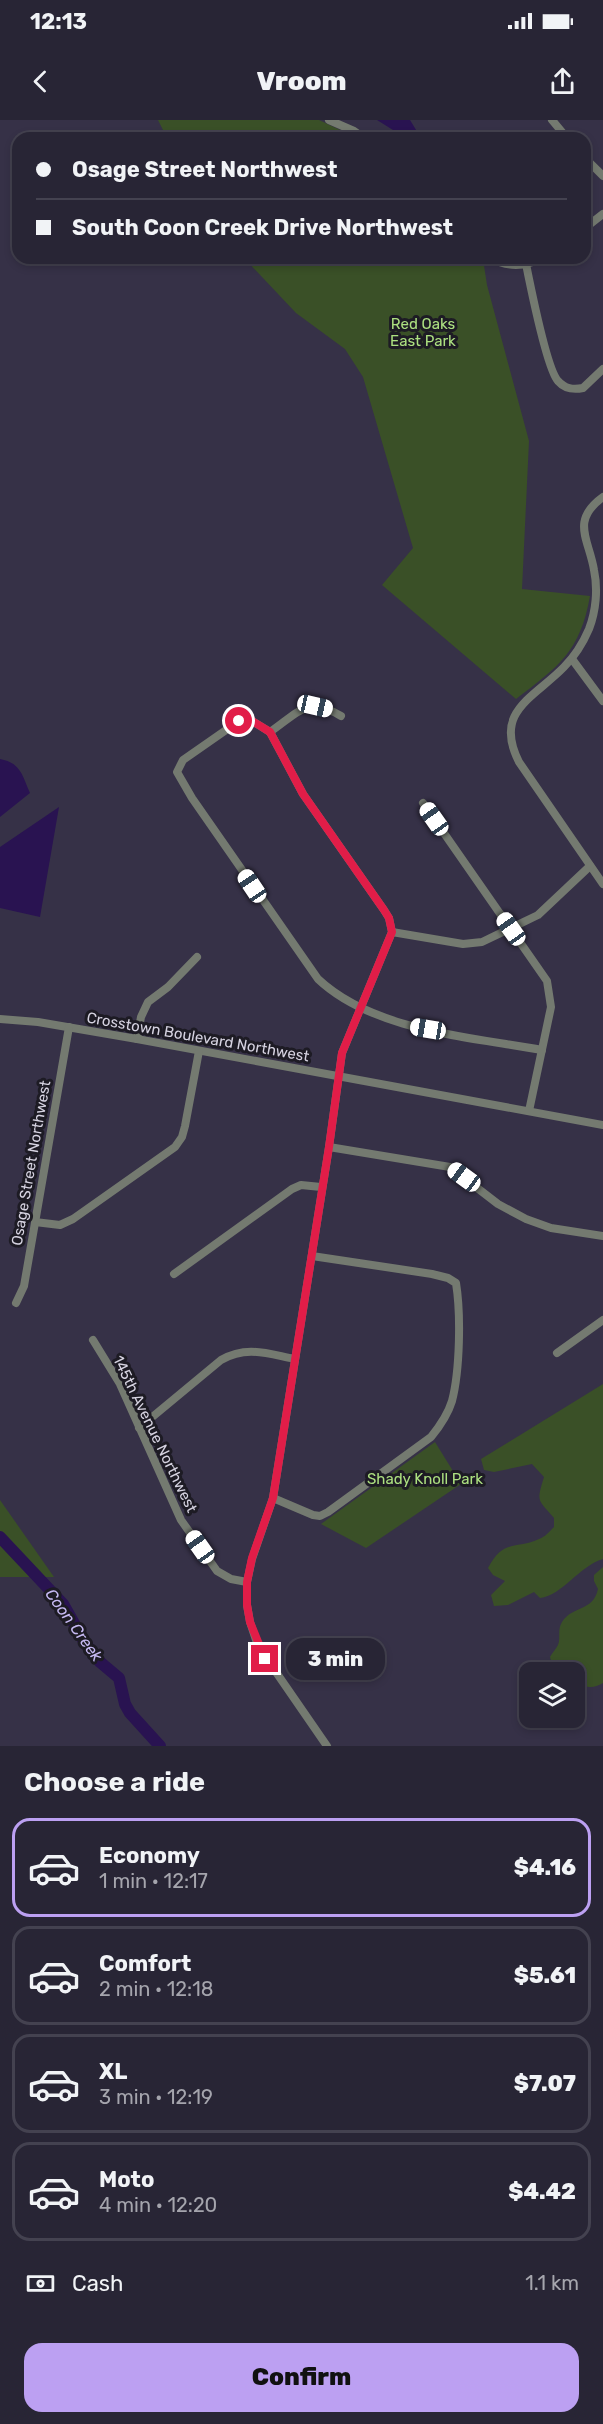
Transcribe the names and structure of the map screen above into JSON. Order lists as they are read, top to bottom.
{
  "streets": {
    "street": ["Crosstown Boulevard Northwest", "Osage Street Northwest", "145th Avenue Northwest"]
  },
  "crossings": [
    ["Crosstown Boulevard Northwest", "Osage Street Northwest"]
  ],
  "water": ["Coon Creek"],
  "parks": ["Red Oaks East Park", "Shady Knoll Park"],
  "page": {
    "status": "12:13",
    "header": "Vroom",
    "banner": ["Osage Street Northwest", "South Coon Creek Drive Northwest"],
    "bubble": "3 min",
    "heading": "Choose a ride",
    "list": [
      {
        "name": "Economy",
        "note": "1 min · 12:17",
        "value": "$4.16"
      },
      {
        "name": "Comfort",
        "note": "2 min · 12:18",
        "value": "$5.61"
      },
      {
        "name": "XL",
        "note": "3 min · 12:19",
        "value": "$7.07"
      },
      {
        "name": "Moto",
        "note": "4 min · 12:20",
        "value": "$4.42"
      }
    ],
    "pay": ["Cash", "1.1 km"],
    "buttons": "Confirm"
  }
}
